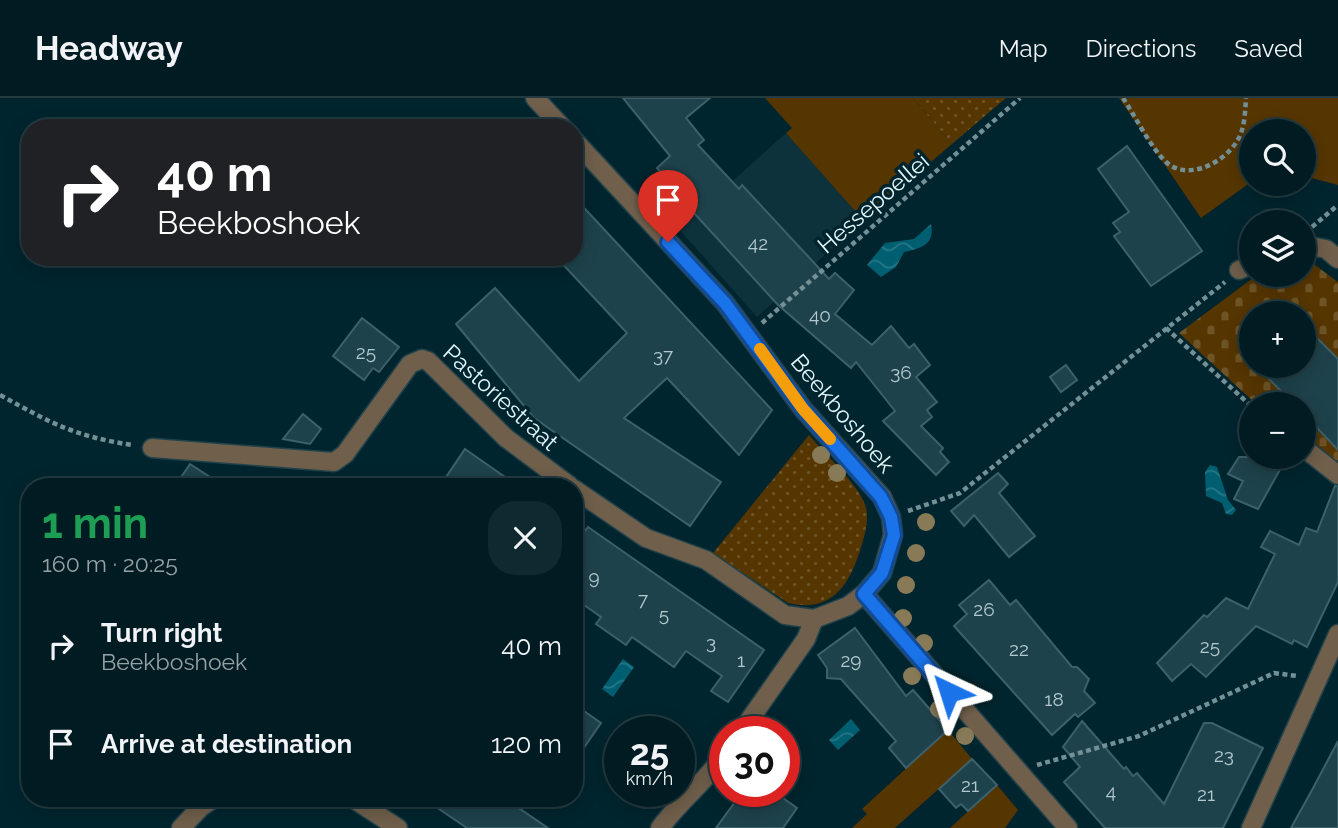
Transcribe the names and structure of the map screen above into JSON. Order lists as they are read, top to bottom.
{
  "streets": {
    "street": ["Pastoriestraat", "Beekboshoek"],
    "path": ["Hessepoellei"]
  },
  "crossings": [
    ["Hessepoellei", "Beekboshoek"]
  ],
  "house_numbers": [
    "42",
    "40",
    "25",
    "37",
    "36",
    "9",
    "7",
    "26",
    "5",
    "3",
    "25",
    "22",
    "1",
    "29",
    "18",
    "23",
    "21",
    "4",
    "21"
  ],
  "page": {
    "header": "Headway",
    "nav": ["Map", "Directions", "Saved"],
    "map_buttons": ["+", "−"],
    "turn": ["40 m", "Beekboshoek"],
    "heading": ["1 min", "160 m · 20:25"],
    "list": [
      {
        "name": "Turn right",
        "note": "Beekboshoek",
        "value": "40 m"
      },
      {
        "name": "Arrive at destination",
        "value": "120 m"
      }
    ],
    "speed": "25 km/h",
    "limit": "30"
  }
}
